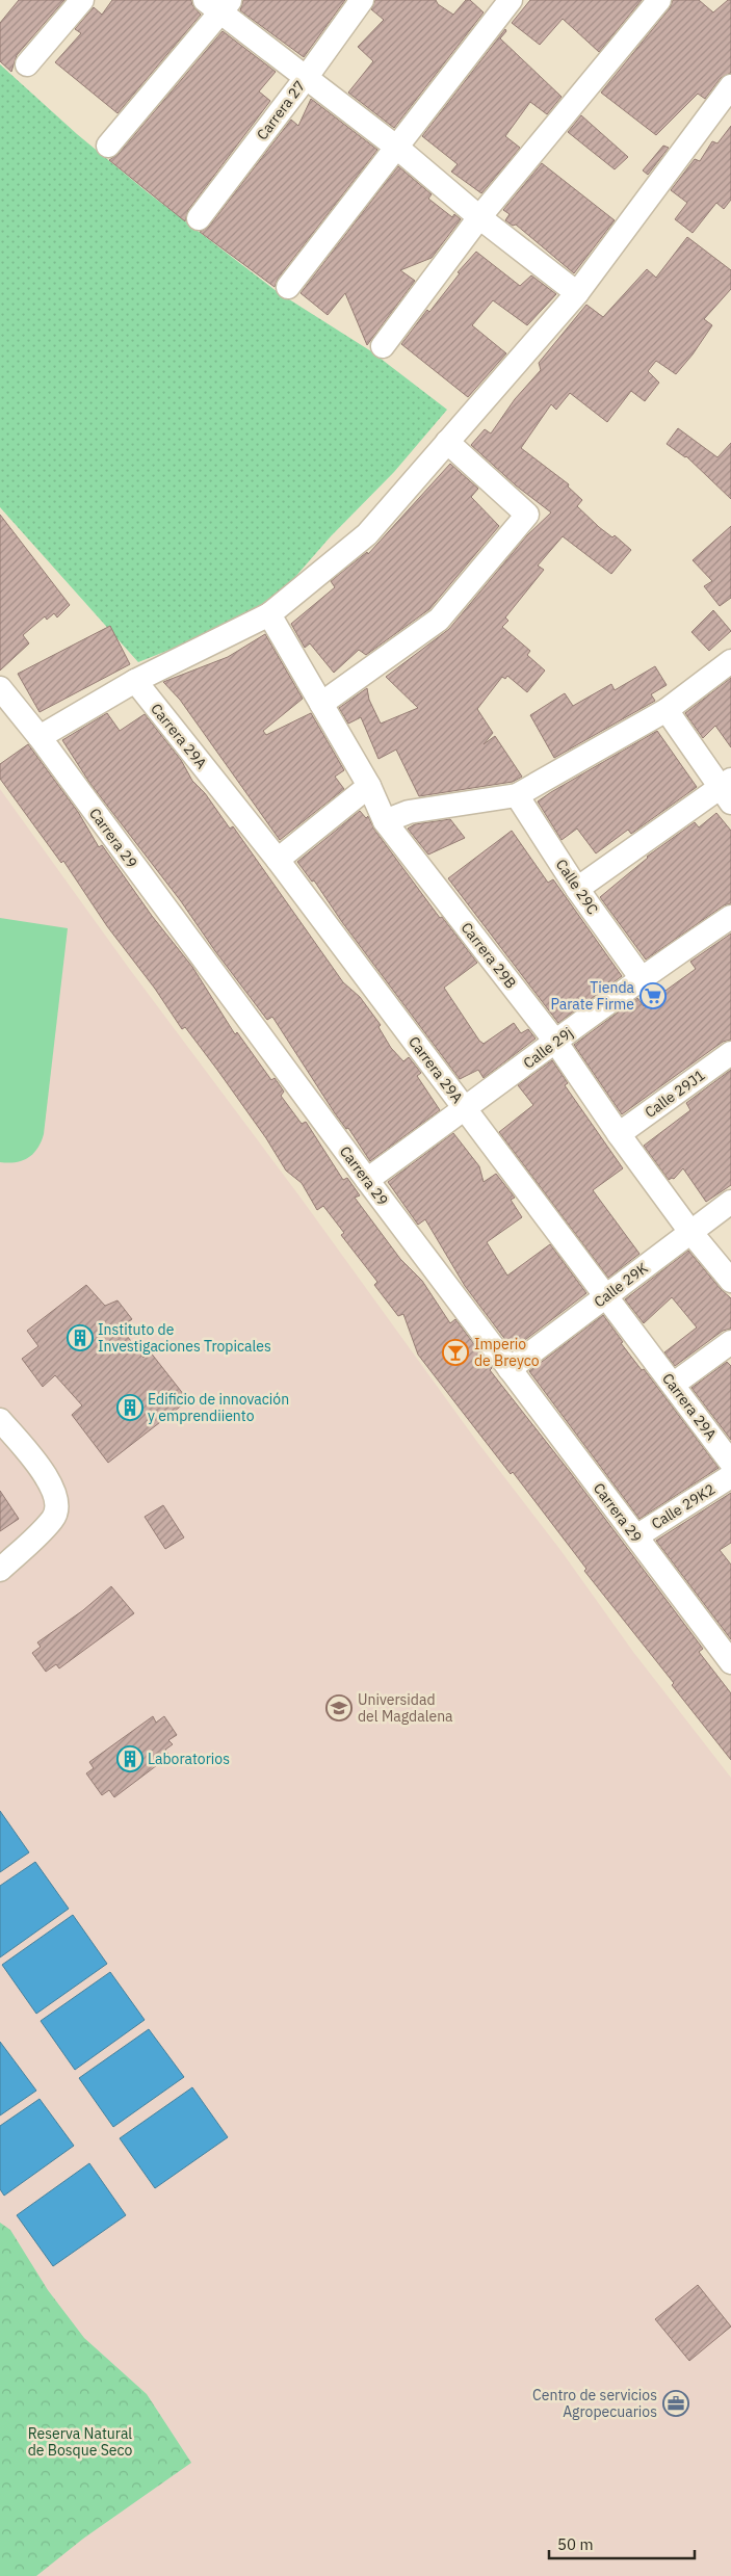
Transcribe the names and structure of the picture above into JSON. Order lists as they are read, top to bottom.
{
  "streets": {
    "street": [
      "Carrera 27",
      "Carrera 29A",
      "Carrera 29",
      "Calle 29C",
      "Carrera 29B",
      "Calle 29j",
      "Calle 29J1",
      "Calle 29K",
      "Calle 29K2"
    ]
  },
  "crossings": [
    ["Carrera 29A", "Calle 29j"],
    ["Carrera 29A", "Calle 29K"],
    ["Carrera 29", "Calle 29j"],
    ["Carrera 29", "Calle 29K"],
    ["Carrera 29", "Calle 29K2"],
    ["Calle 29C", "Calle 29j"],
    ["Carrera 29B", "Calle 29j"],
    ["Carrera 29B", "Calle 29J1"],
    ["Carrera 29B", "Calle 29K"]
  ],
  "parks": ["Reserva Natural de Bosque Seco"],
  "places": {
    "supermarket": ["Tienda Parate Firme"],
    "building": ["Instituto de Investigaciones Tropicales", "Edificio de innovación y emprendiiento", "Laboratorios"],
    "bar": ["Imperio de Breyco"],
    "school or university": ["Universidad del Magdalena"],
    "office": ["Centro de servicios Agropecuarios"]
  },
  "scale_bar": "50 m"
}
